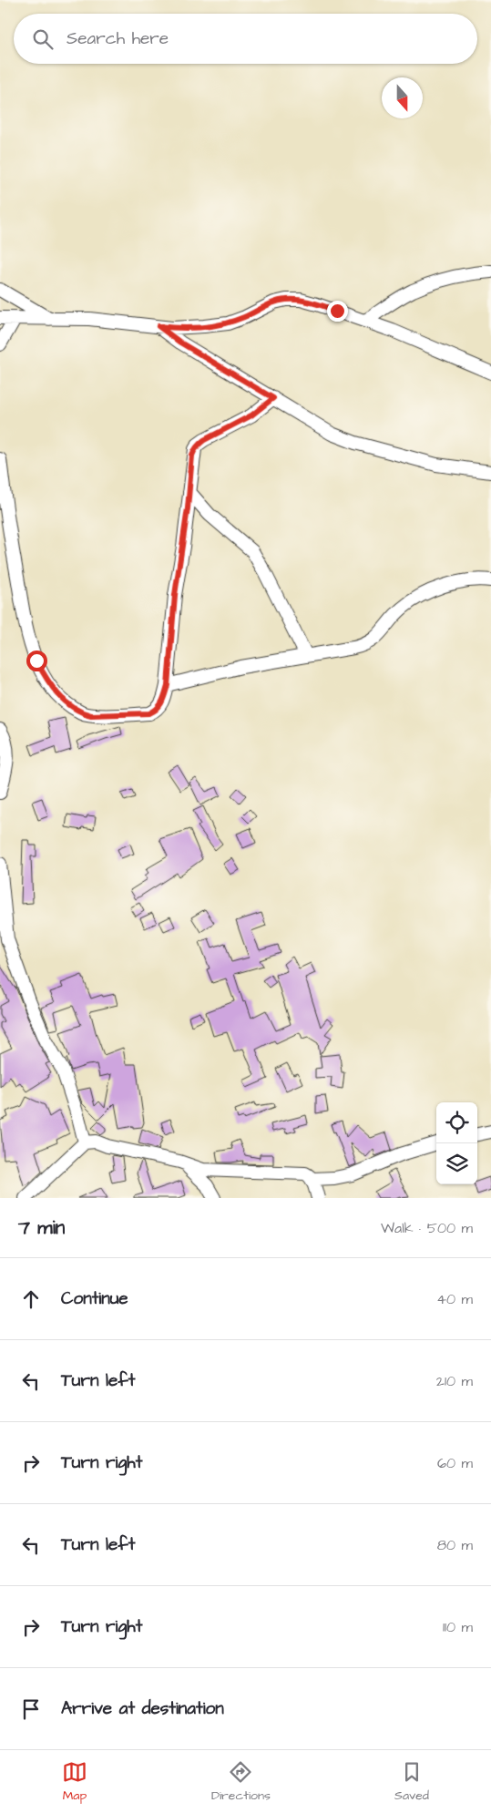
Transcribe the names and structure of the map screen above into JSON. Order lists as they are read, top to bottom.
{
  "north": "bottom",
  "page": {
    "search": "Search here",
    "heading": ["7 min", "Walk · 500 m"],
    "list": [
      ["Continue", "40 m"],
      ["Turn left", "210 m"],
      ["Turn right", "60 m"],
      ["Turn left", "80 m"],
      ["Turn right", "110 m"],
      "Arrive at destination"
    ],
    "nav": ["Map", "Directions", "Saved"]
  }
}
